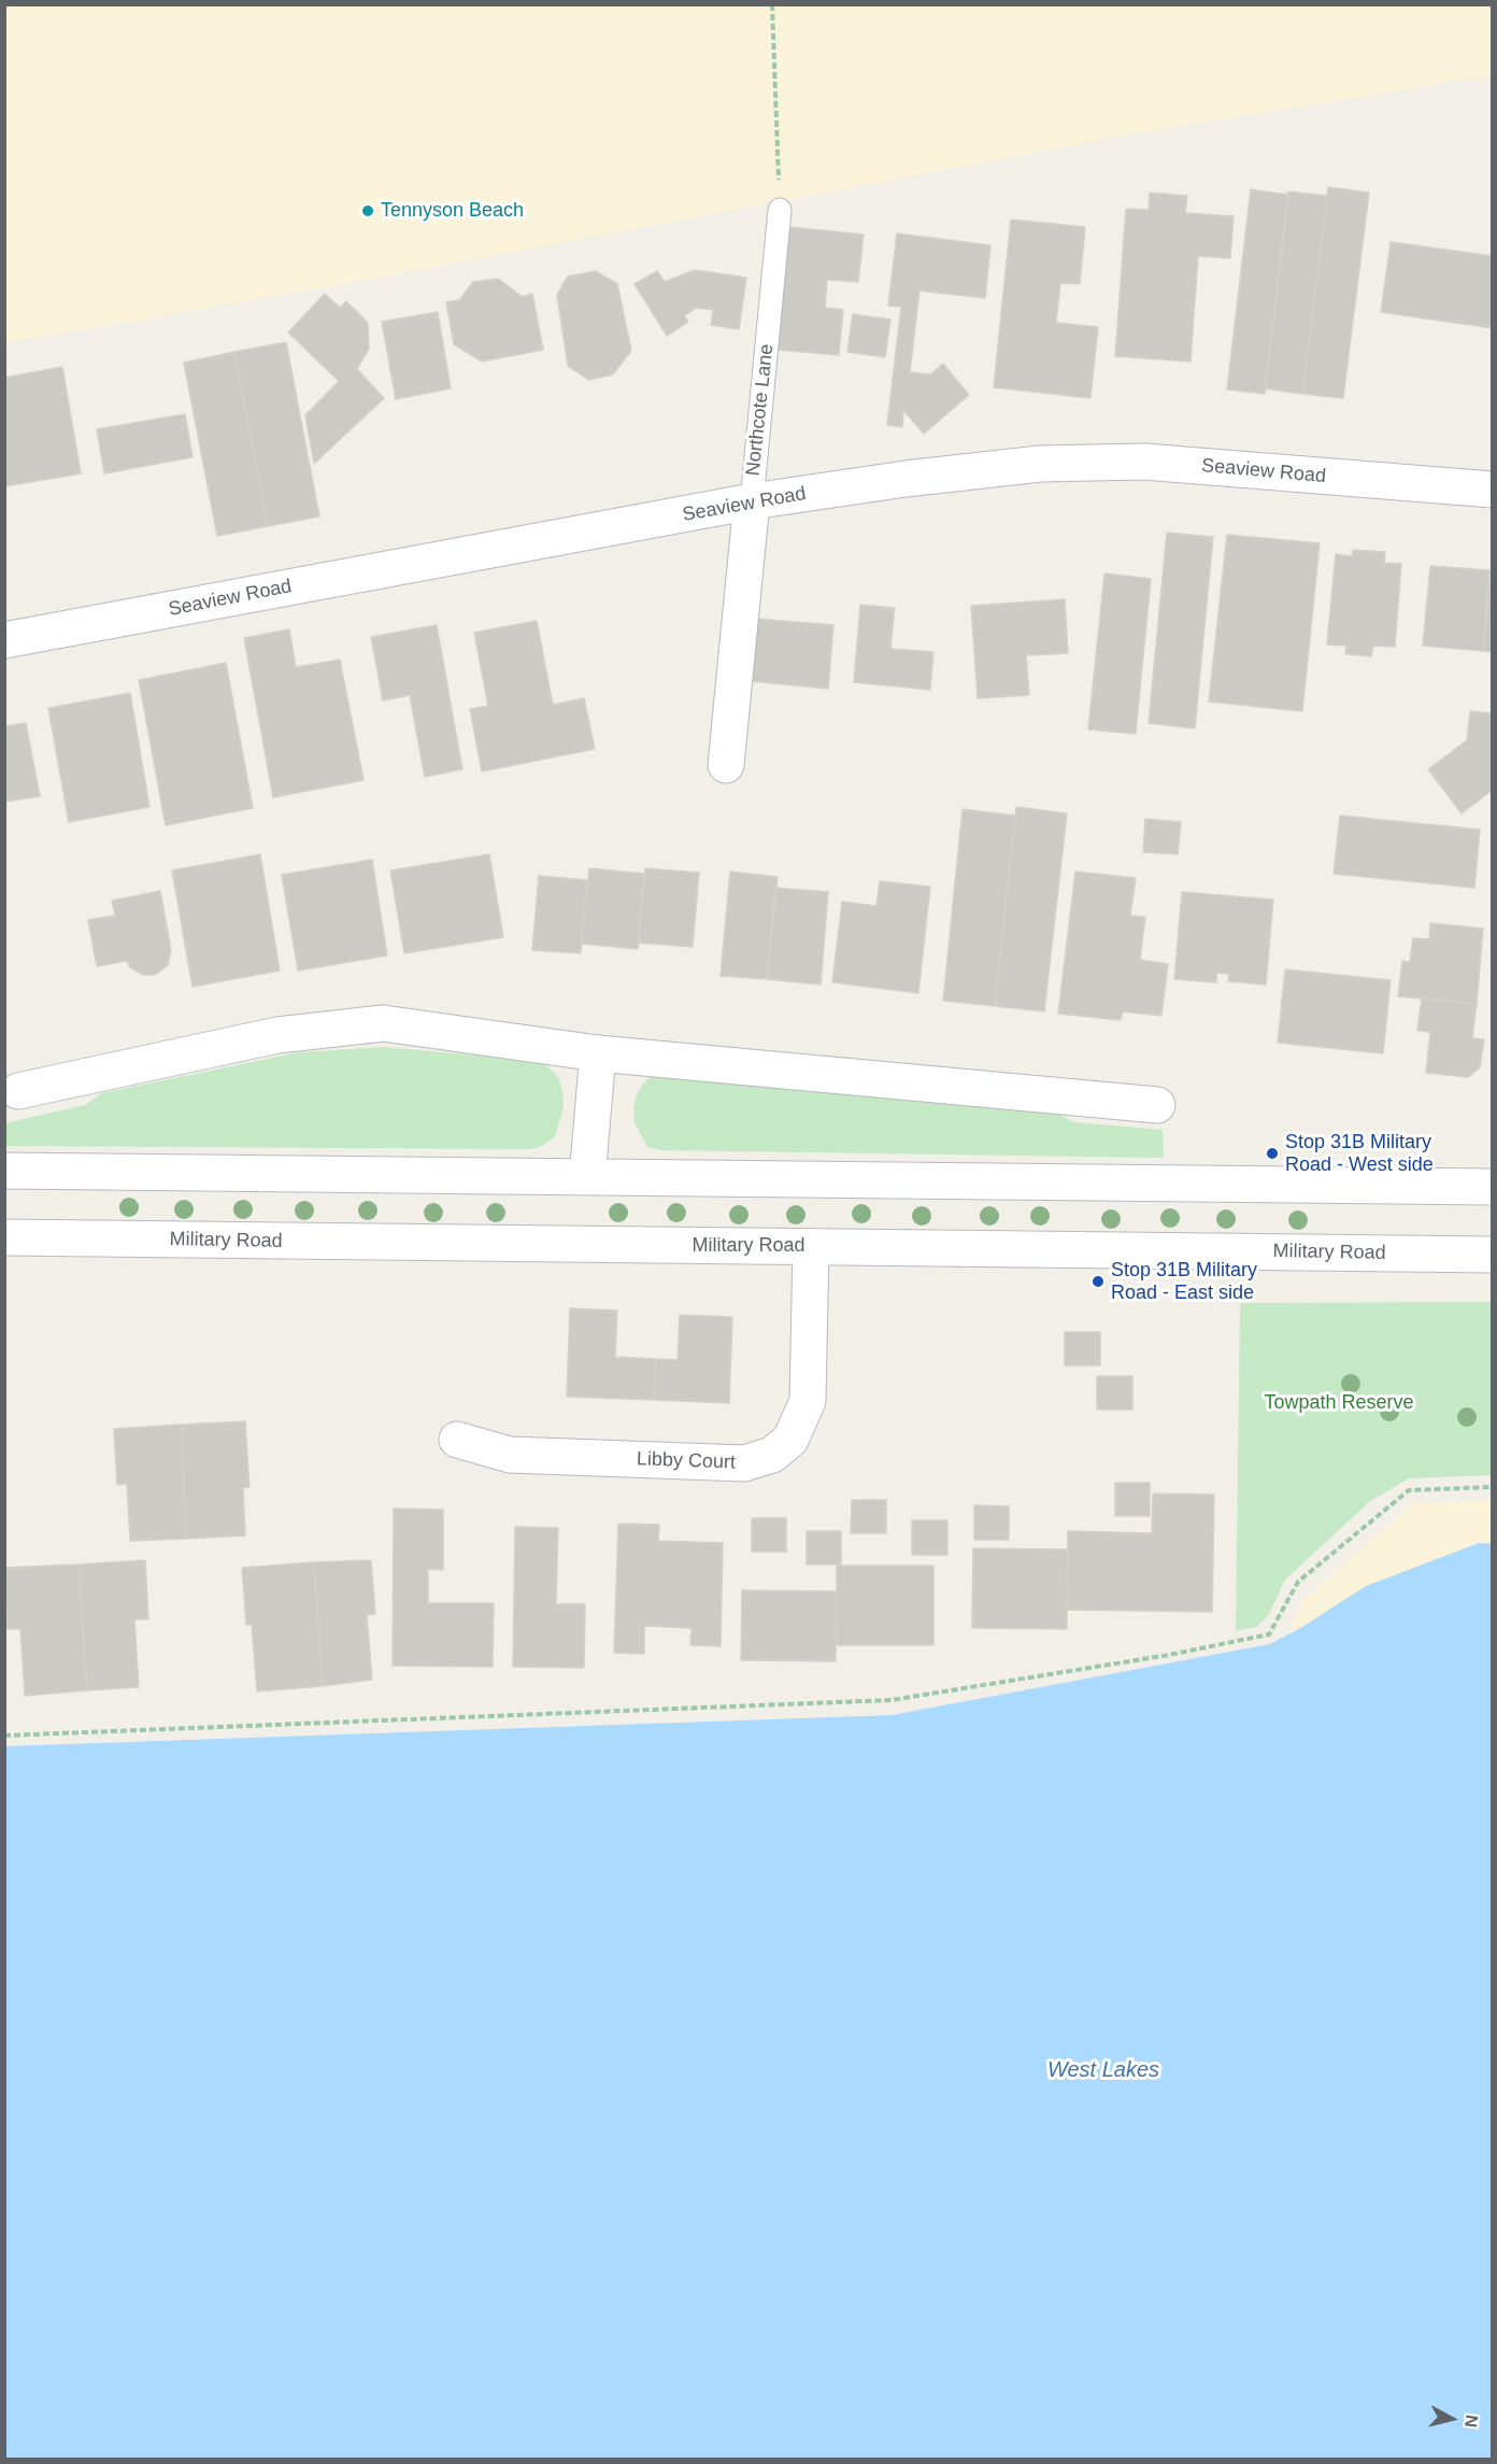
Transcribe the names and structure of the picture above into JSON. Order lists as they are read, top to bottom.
{
  "streets": {
    "street": [
      "Northcote Lane",
      "Seaview Road",
      "Military Road",
      "Libby Court"
    ]
  },
  "crossings": [
    ["Northcote Lane", "Seaview Road"],
    ["Military Road", "Libby Court"]
  ],
  "water": ["West Lakes"],
  "parks": ["Towpath Reserve"],
  "places": ["Tennyson Beach", "Stop 31B Military Road - West side", "Stop 31B Military Road - East side"],
  "north": "right"
}
